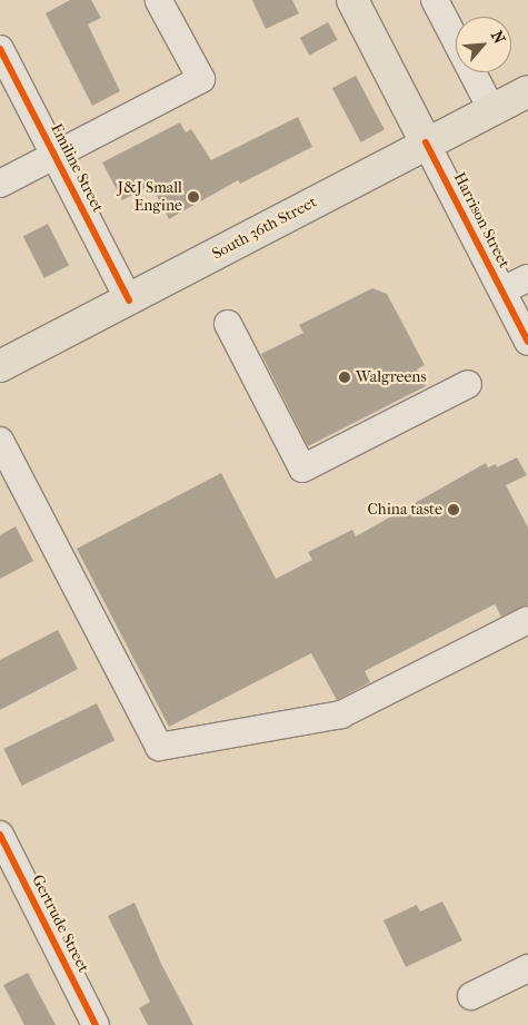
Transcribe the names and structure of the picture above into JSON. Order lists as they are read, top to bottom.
{
  "streets": {
    "main road": ["Harrison Street", "South 36th Street"],
    "street": ["Emiline Street", "Gertrude Street"]
  },
  "crossings": [
    ["Emiline Street", "South 36th Street"],
    ["Harrison Street", "South 36th Street"]
  ],
  "places": ["J&J Small Engine", "Walgreens", "China taste"],
  "north": "top right"
}
